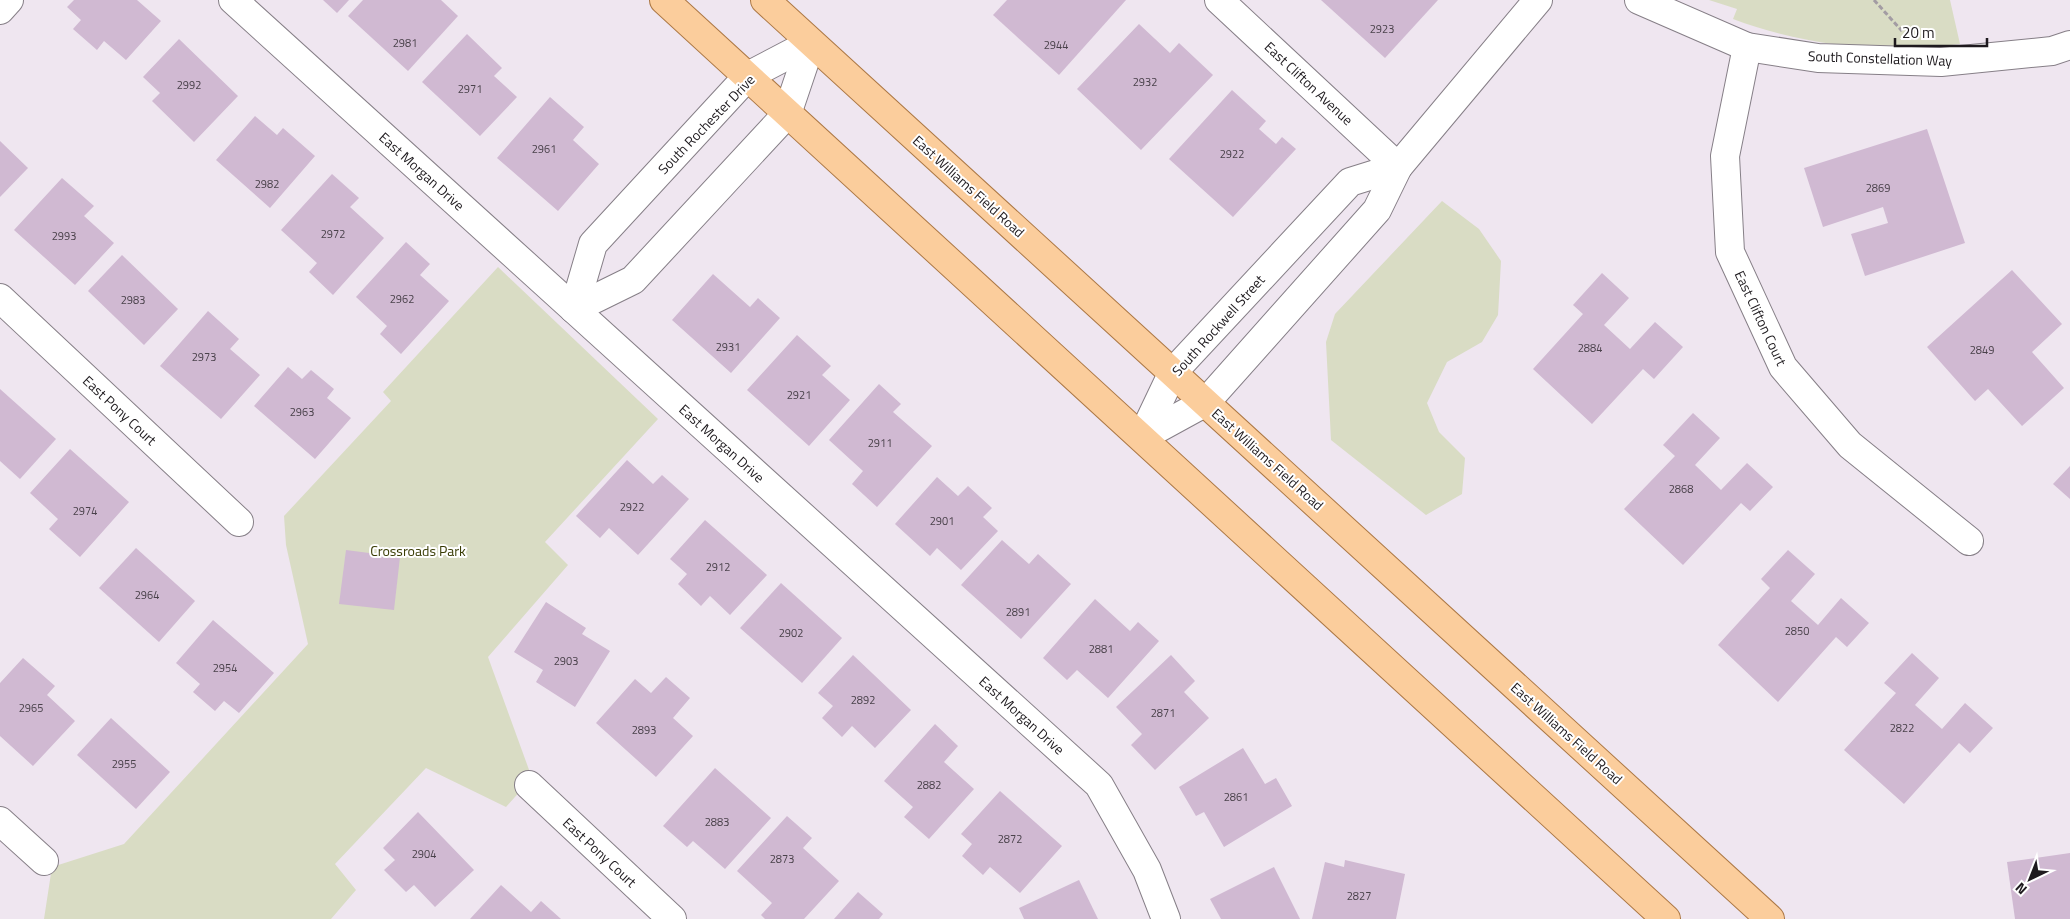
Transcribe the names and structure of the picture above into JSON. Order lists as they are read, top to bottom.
{
  "streets": {
    "main road": ["East Williams Field Road"],
    "street": [
      "South Constellation Way",
      "East Clifton Avenue",
      "South Rochester Drive",
      "East Morgan Drive",
      "East Clifton Court",
      "South Rockwell Street",
      "East Pony Court"
    ]
  },
  "crossings": [
    ["South Constellation Way", "East Clifton Court"],
    ["East Clifton Avenue", "South Rockwell Street"],
    ["South Rochester Drive", "East Morgan Drive"],
    ["South Rochester Drive", "East Williams Field Road"],
    ["East Williams Field Road", "South Rockwell Street"]
  ],
  "parks": ["Crossroads Park"],
  "house_numbers": [
    "2923",
    "2981",
    "2944",
    "2932",
    "2992",
    "2971",
    "2961",
    "2922",
    "2982",
    "2869",
    "2972",
    "2993",
    "2962",
    "2983",
    "2931",
    "2884",
    "2849",
    "2973",
    "2921",
    "2963",
    "2911",
    "2868",
    "2922",
    "2974",
    "2901",
    "2912",
    "2964",
    "2891",
    "2850",
    "2902",
    "2881",
    "2903",
    "2954",
    "2892",
    "2965",
    "2871",
    "2822",
    "2893",
    "2955",
    "2882",
    "2861",
    "2883",
    "2872",
    "2904",
    "2873",
    "2827"
  ],
  "scale_bar": "20 m",
  "north": "bottom left"
}
